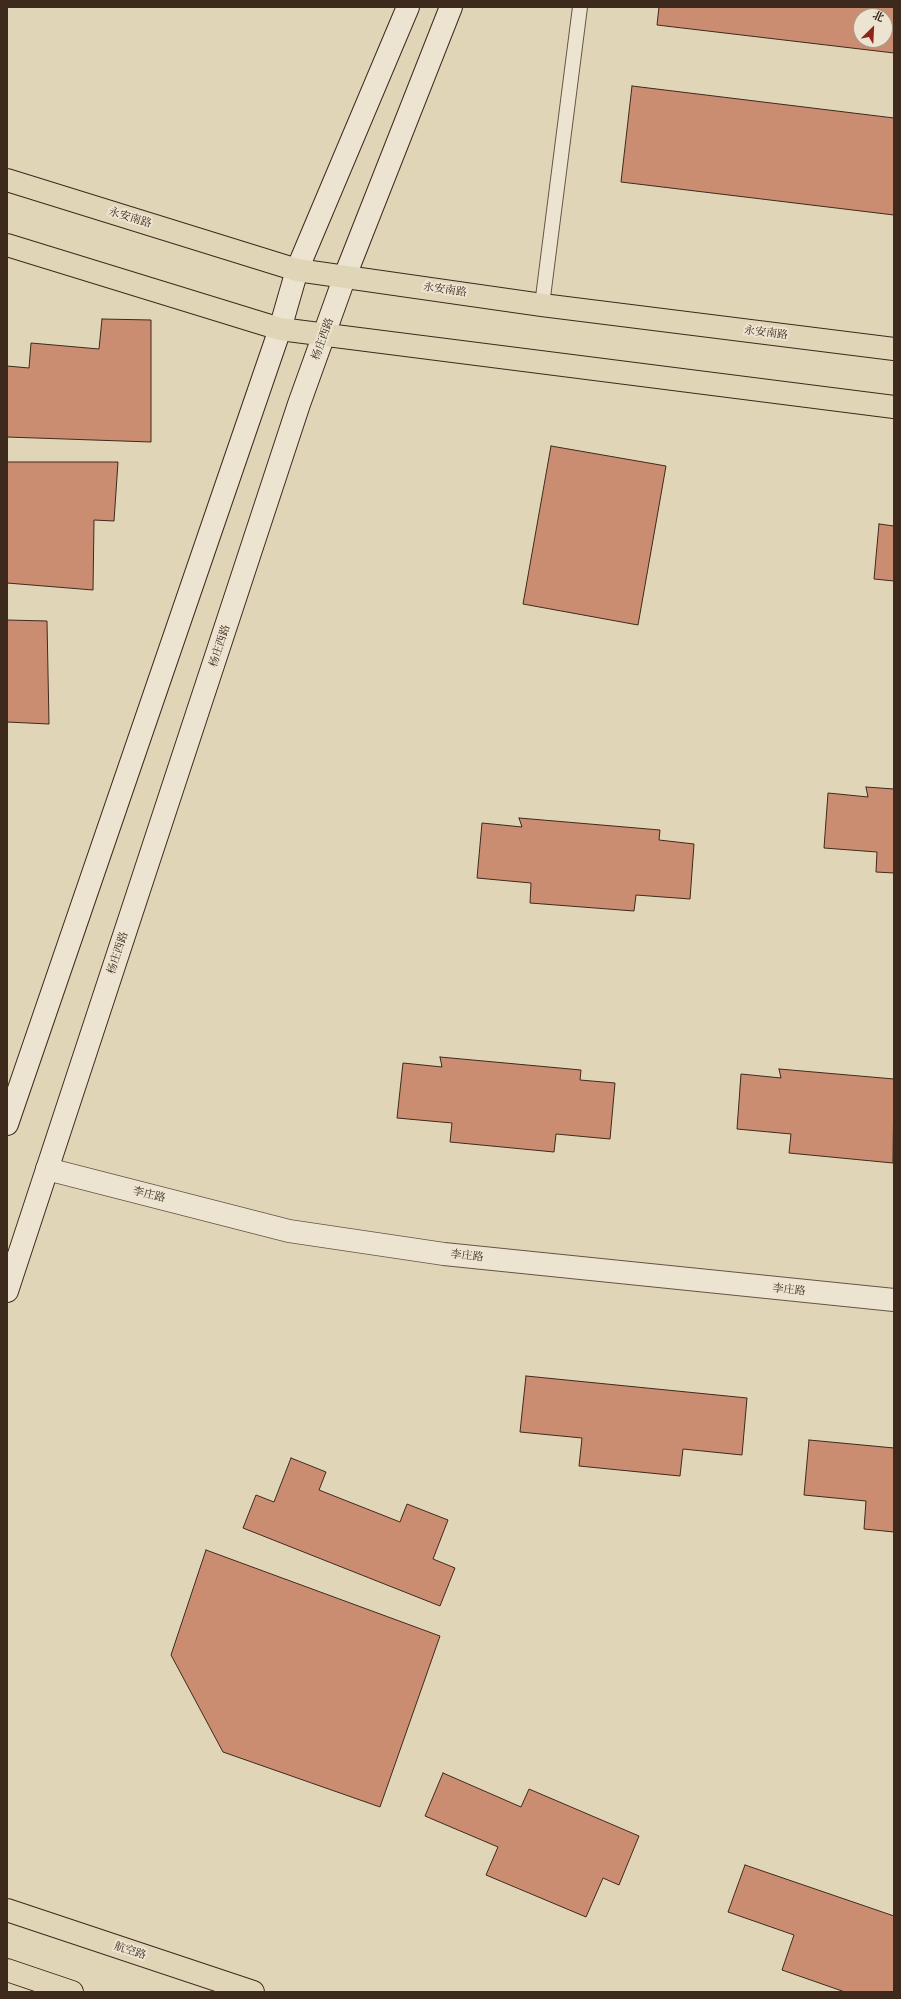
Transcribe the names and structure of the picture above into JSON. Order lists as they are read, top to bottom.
{
  "streets": {
    "main road": ["永安南路", "航空路"],
    "street": ["杨庄西路", "李庄路"]
  },
  "crossings": [
    ["永安南路", "杨庄西路"],
    ["杨庄西路", "李庄路"]
  ],
  "north": "top right"
}
